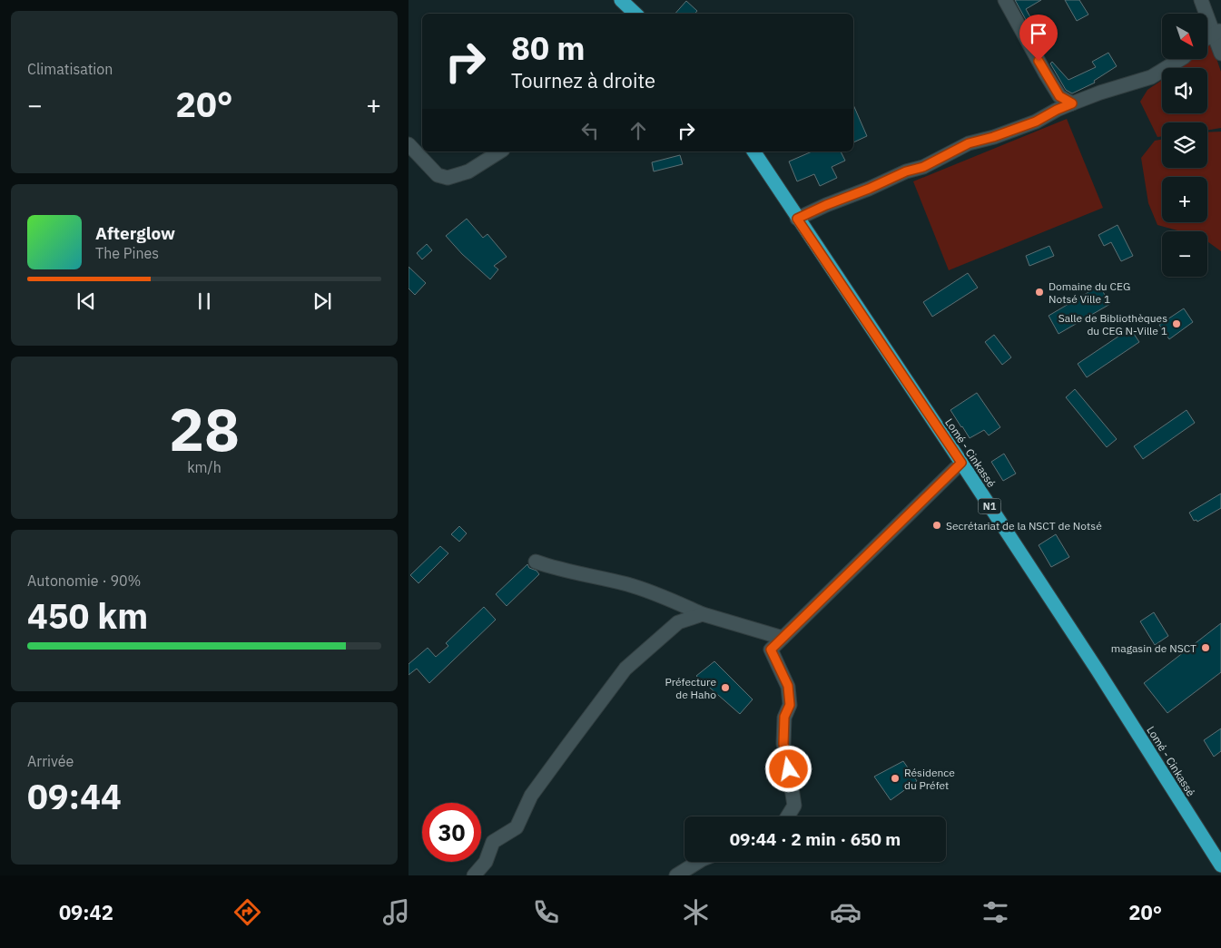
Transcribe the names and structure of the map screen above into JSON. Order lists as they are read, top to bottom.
{
  "streets": {
    "highway": ["Lomé - Cinkassé", "N1"]
  },
  "places": [
    "Domaine du CEG Notsé Ville 1",
    "Salle de Bibliothèques du CEG N-Ville 1",
    "Secrétariat de la NSCT de Notsé",
    "magasin de NSCT",
    "Préfecture de Haho",
    "Résidence du Préfet"
  ],
  "north": "bottom right",
  "page": {
    "tile": [
      "Climatisation",
      ["28", "km/h"],
      ["Autonomie · 90%", "450 km"],
      ["Arrivée", "09:44"]
    ],
    "map_buttons": ["+", "−"],
    "turn": ["80 m", "Tournez à droite"],
    "heat": ["−", "20°", "+"],
    "song": ["Afterglow", "The Pines"],
    "limit": "30",
    "trip": "09:44 · 2 min · 650 m",
    "tabs": ["09:42", "20°"]
  }
}
